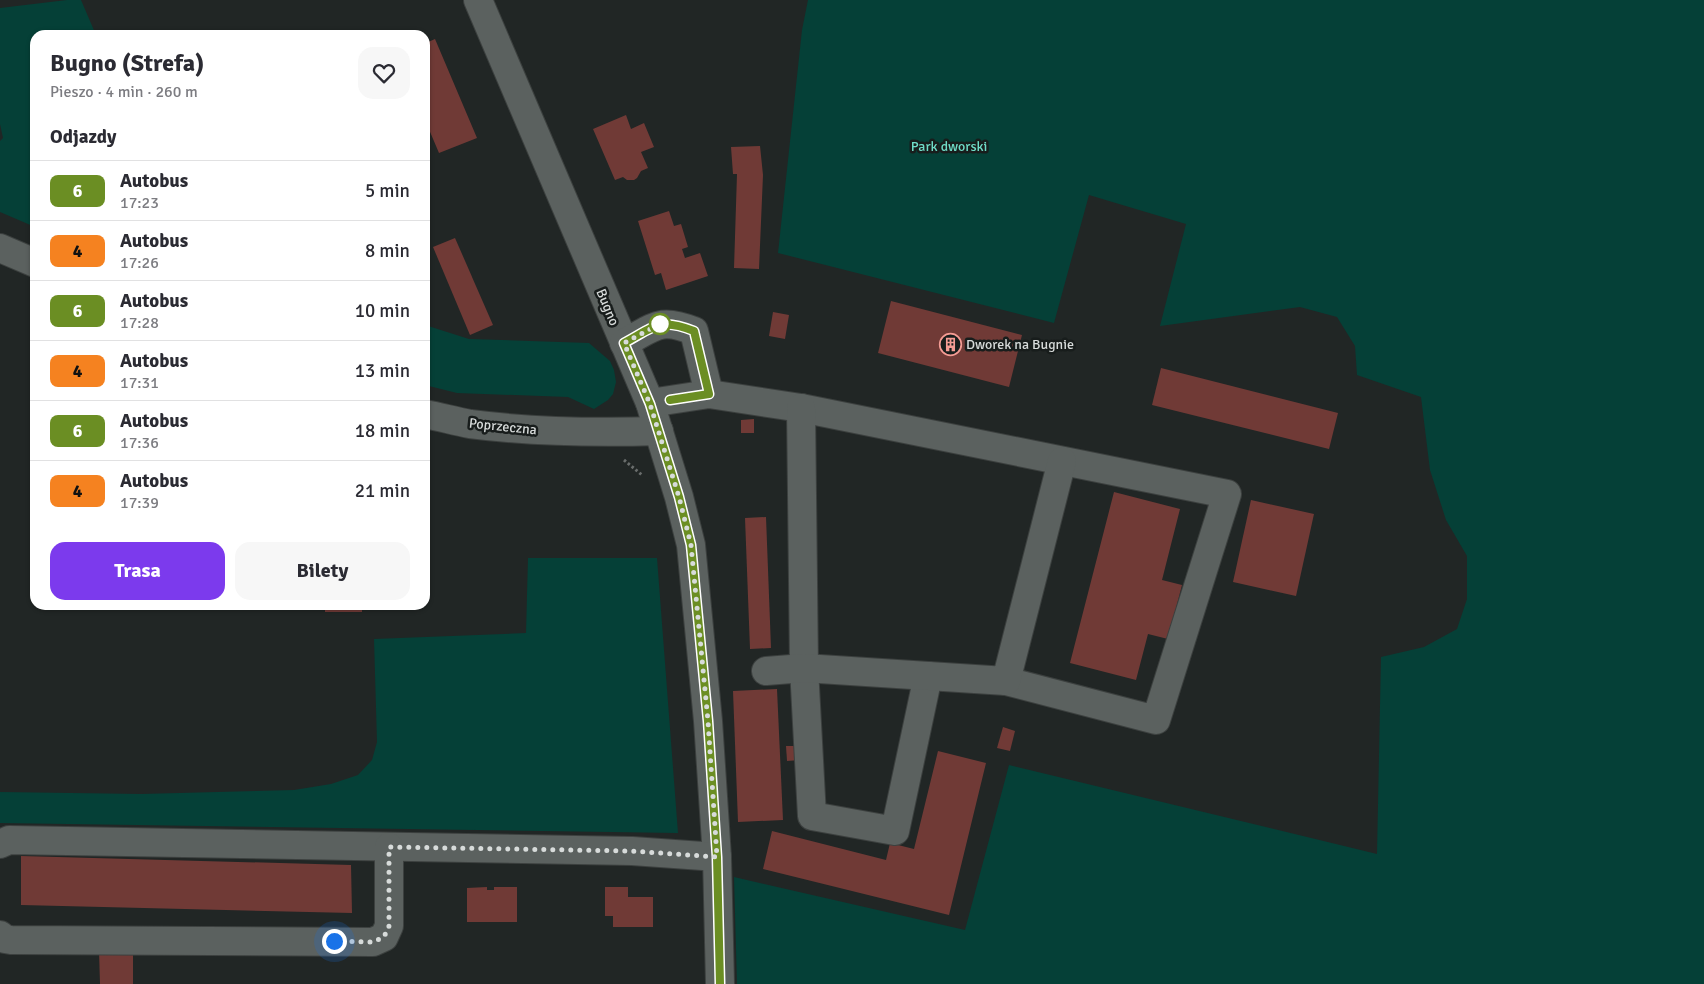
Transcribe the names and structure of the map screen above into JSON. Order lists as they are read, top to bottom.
{
  "streets": {
    "street": ["Bugno", "Poprzeczna"]
  },
  "crossings": [
    ["Bugno", "Poprzeczna"]
  ],
  "parks": ["Park dworski"],
  "places": {
    "building": ["Dworek na Bugnie"]
  },
  "lines": ["bus line 6"],
  "page": {
    "heading": [
      ["Bugno (Strefa)", "Pieszo · 4 min · 260 m"],
      "Odjazdy"
    ],
    "list": [
      {
        "mark": "6",
        "name": "Autobus",
        "note": "17:23",
        "value": "5 min"
      },
      {
        "mark": "4",
        "name": "Autobus",
        "note": "17:26",
        "value": "8 min"
      },
      {
        "mark": "6",
        "name": "Autobus",
        "note": "17:28",
        "value": "10 min"
      },
      {
        "mark": "4",
        "name": "Autobus",
        "note": "17:31",
        "value": "13 min"
      },
      {
        "mark": "6",
        "name": "Autobus",
        "note": "17:36",
        "value": "18 min"
      },
      {
        "mark": "4",
        "name": "Autobus",
        "note": "17:39",
        "value": "21 min"
      }
    ],
    "buttons": ["Trasa", "Bilety"]
  }
}
